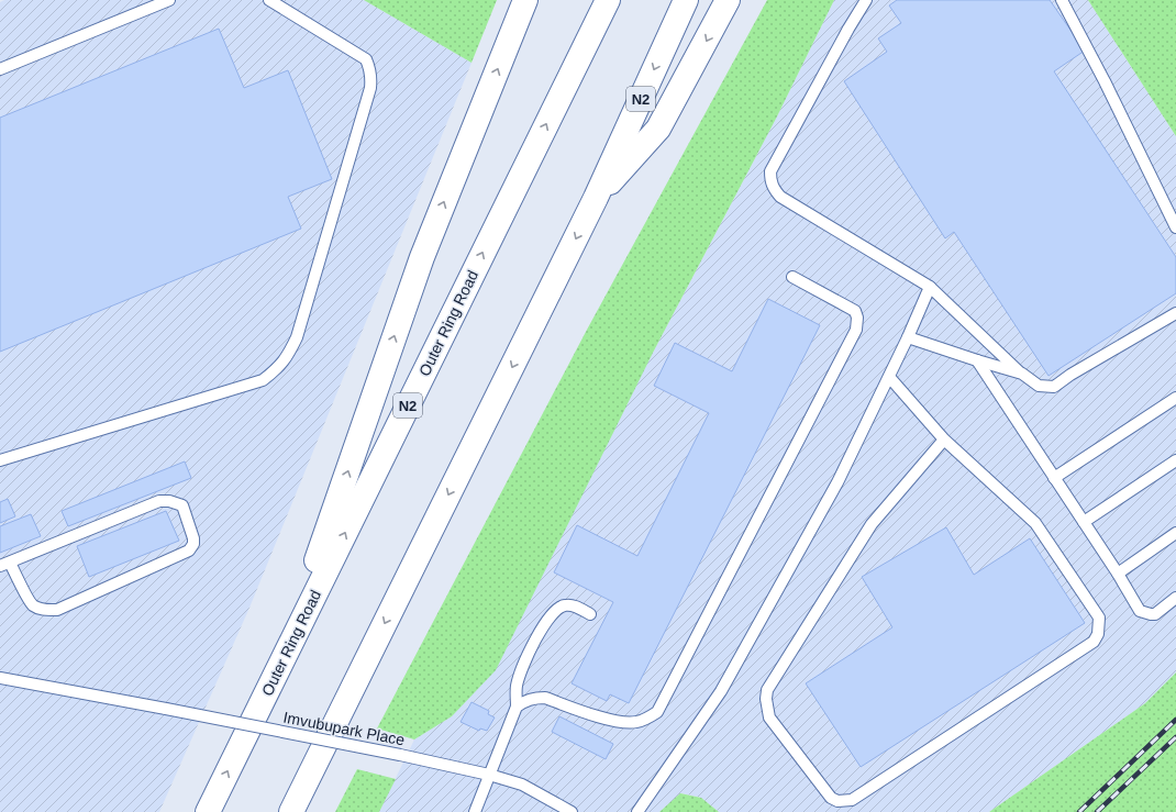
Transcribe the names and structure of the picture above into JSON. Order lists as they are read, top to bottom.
{
  "streets": {
    "highway": ["N2", "Outer Ring Road"],
    "lane": ["Imvubupark Place"]
  }
}
